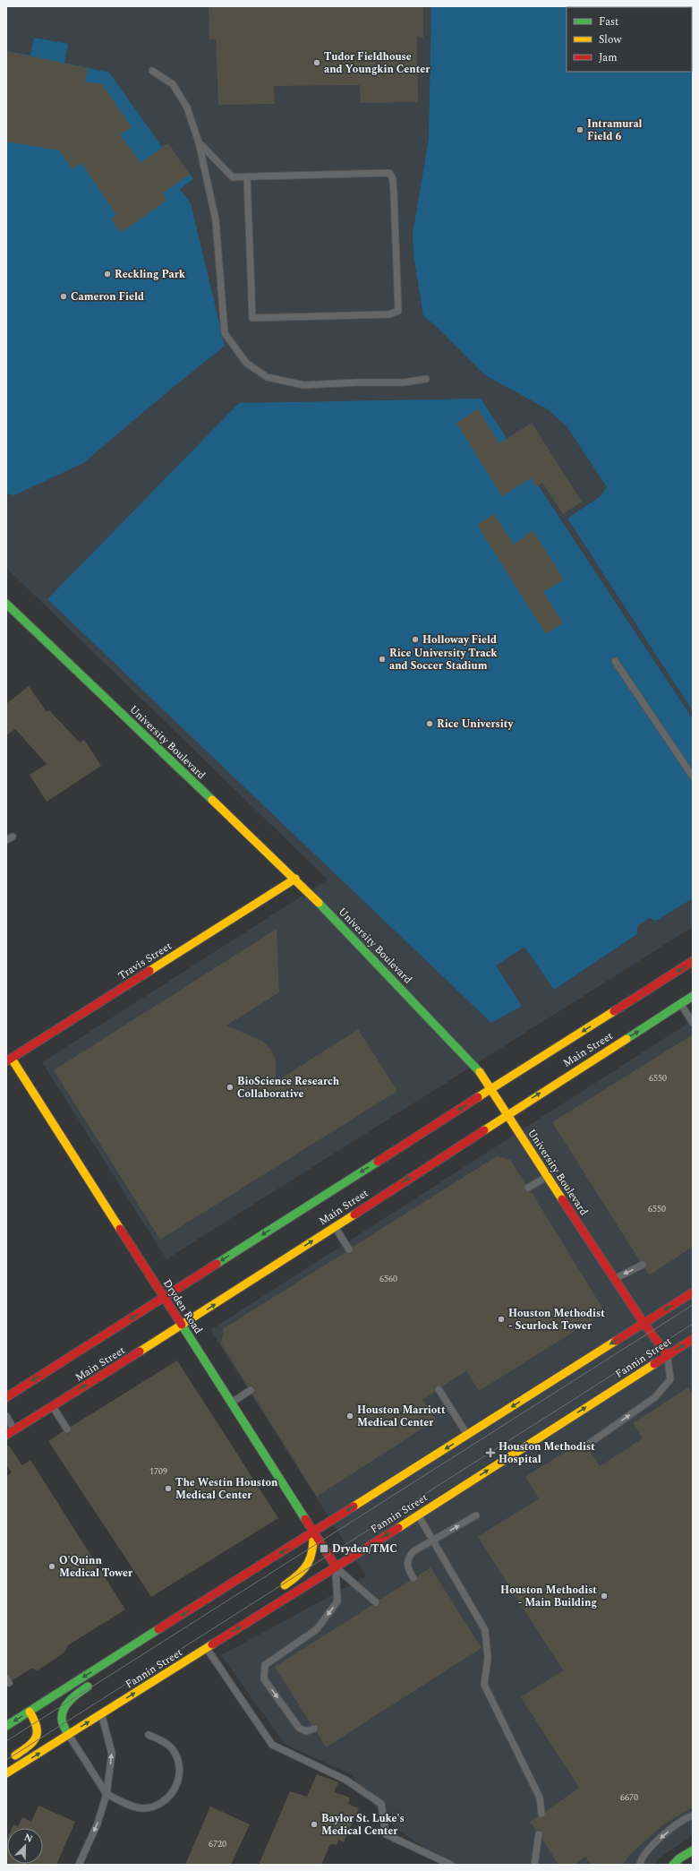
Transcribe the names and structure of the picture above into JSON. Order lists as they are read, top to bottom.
{
  "streets": {
    "main road": [
      "University Boulevard",
      "Travis Street",
      "Main Street",
      "Dryden Road",
      "Fannin Street"
    ]
  },
  "crossings": [
    ["University Boulevard", "Travis Street"],
    ["University Boulevard", "Main Street"],
    ["University Boulevard", "Fannin Street"],
    ["Travis Street", "Dryden Road"],
    ["Main Street", "Dryden Road"],
    ["Dryden Road", "Fannin Street"]
  ],
  "places": {
    "other": [
      "Tudor Fieldhouse and Youngkin Center",
      "Intramural Field 6",
      "Reckling Park",
      "Cameron Field",
      "Holloway Field",
      "Rice University Track and Soccer Stadium",
      "Rice University",
      "BioScience Research Collaborative",
      "Houston Methodist - Scurlock Tower",
      "Houston Marriott Medical Center",
      "The Westin Houston Medical Center",
      "O'Quinn Medical Tower",
      "Houston Methodist - Main Building",
      "Baylor St. Luke's Medical Center"
    ],
    "health": ["Houston Methodist Hospital"],
    "transit": ["Dryden/TMC"]
  },
  "house_numbers": [
    "6550",
    "6550",
    "6560",
    "1709",
    "6670",
    "6720"
  ],
  "legend": ["Fast", "Slow", "Jam"],
  "north": "top right"
}
